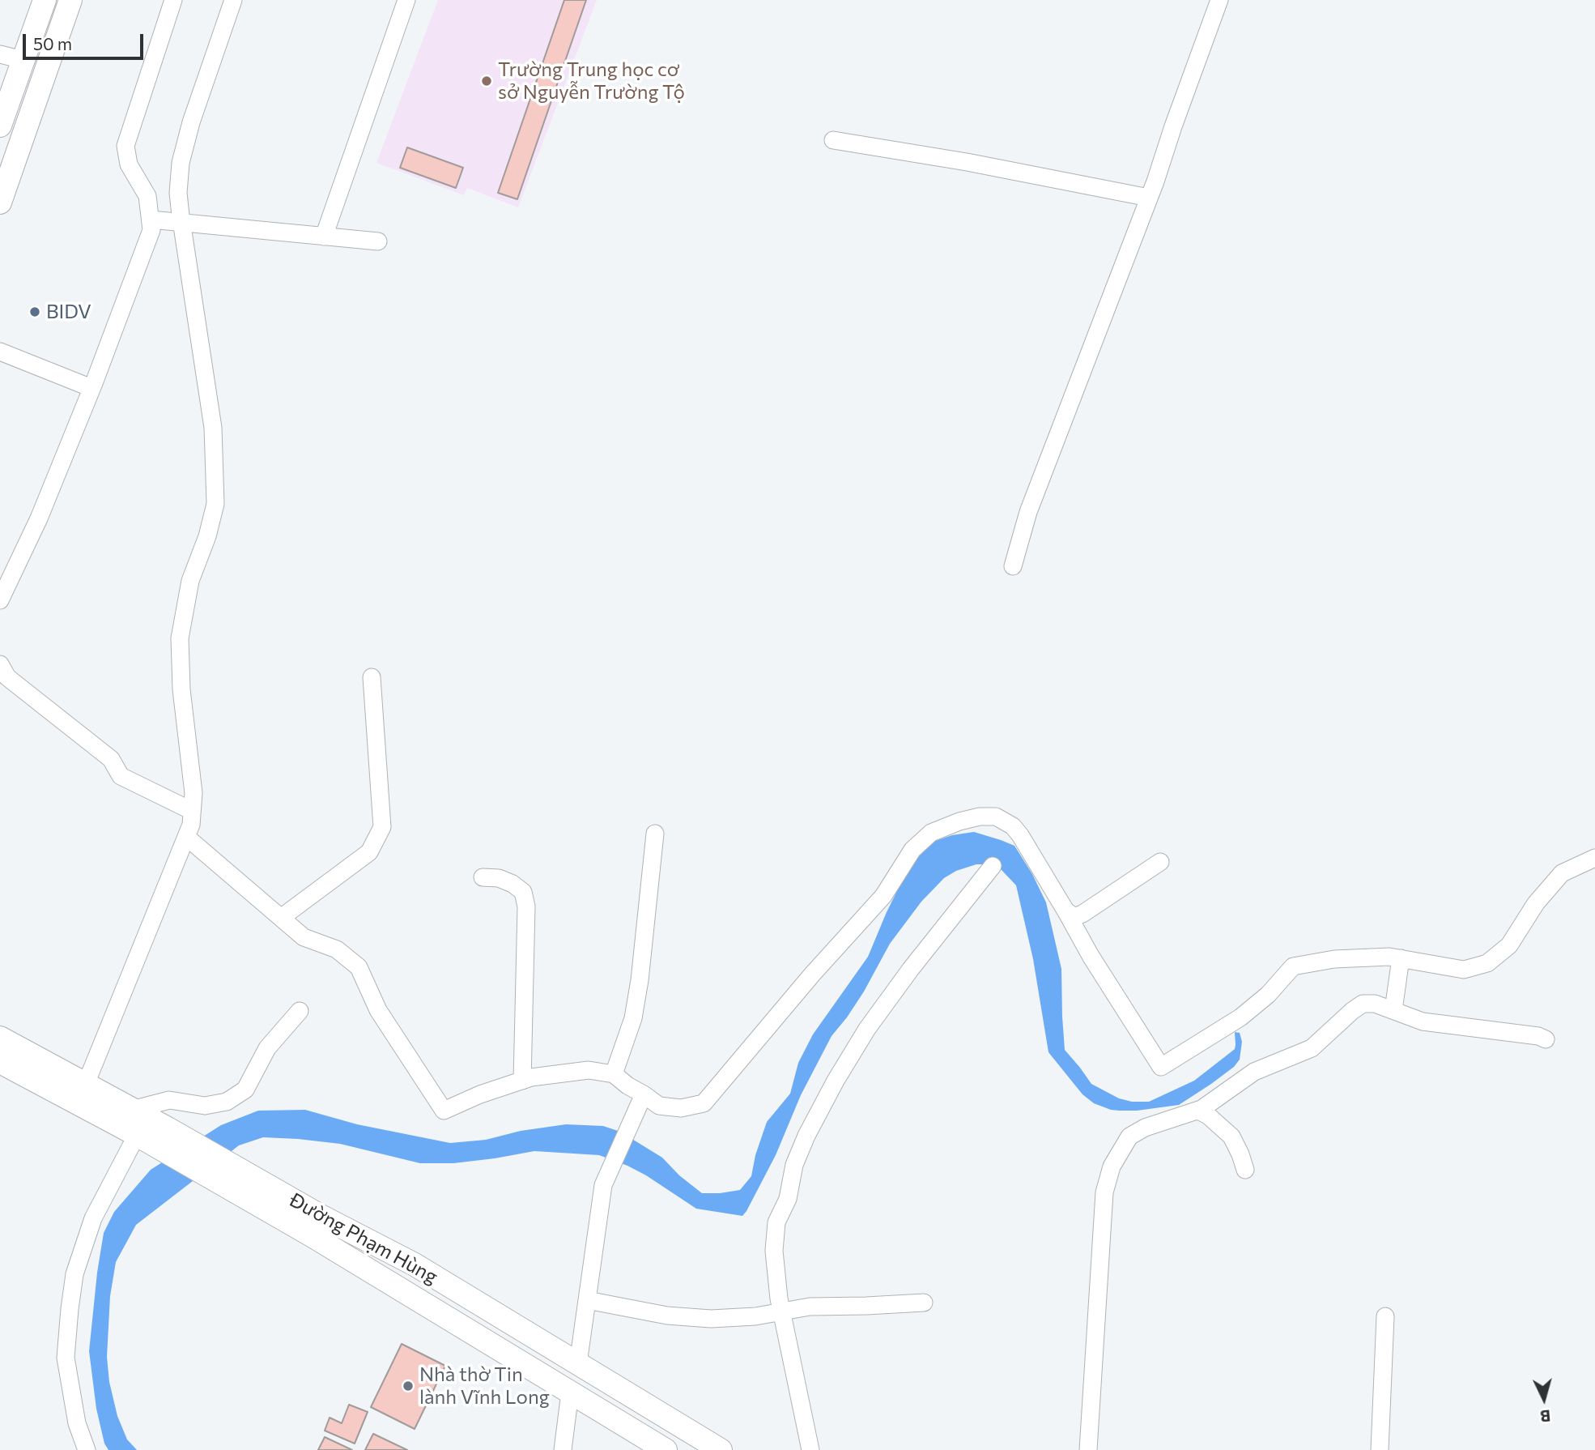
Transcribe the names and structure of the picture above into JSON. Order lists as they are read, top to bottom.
{
  "streets": {
    "main road": ["Đường Phạm Hùng"]
  },
  "places": ["Trường Trung học cơ sở Nguyễn Trường Tộ", "BIDV", "Nhà thờ Tin lành Vĩnh Long"],
  "scale_bar": "50 m",
  "north": "bottom"
}
